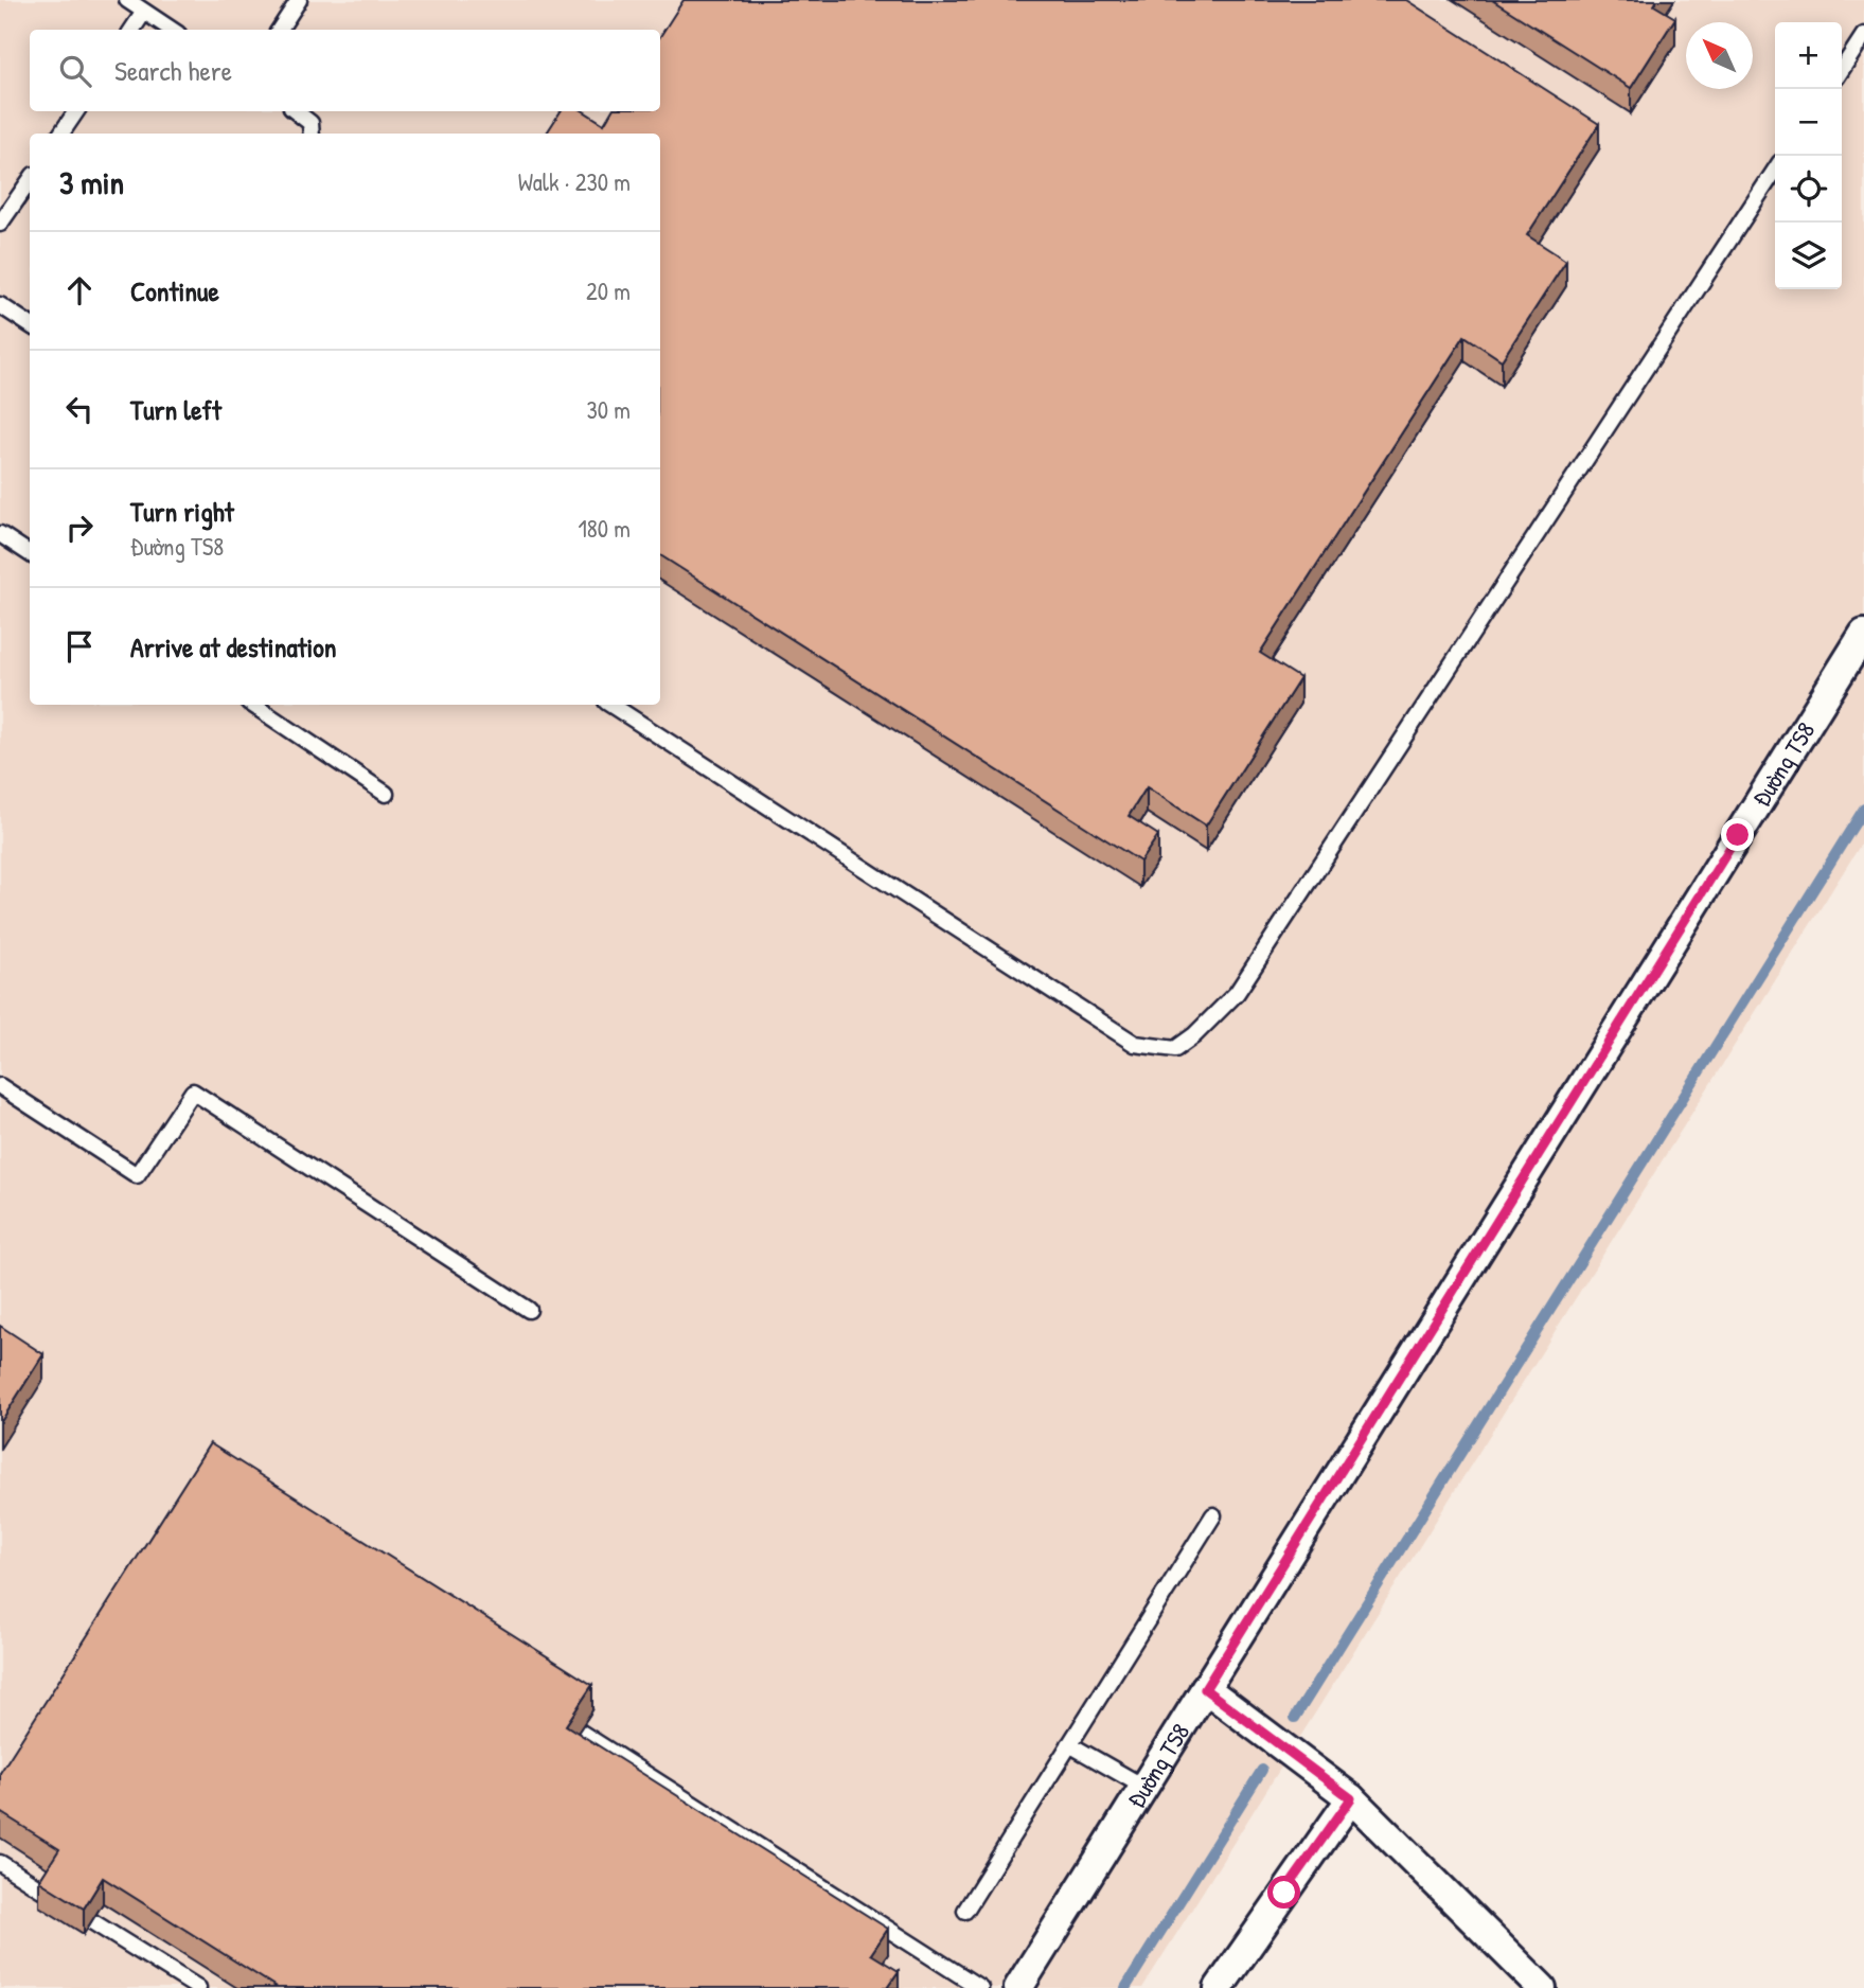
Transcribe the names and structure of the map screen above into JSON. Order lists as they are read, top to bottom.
{
  "streets": {
    "street": ["Đường TS8"]
  },
  "north": "top left",
  "page": {
    "map_buttons": ["+", "−"],
    "search": "Search here",
    "heading": ["3 min", "Walk · 230 m"],
    "list": [
      ["Continue", "20 m"],
      ["Turn left", "30 m"],
      ["Turn right", "Đường TS8", "180 m"],
      "Arrive at destination"
    ]
  }
}
